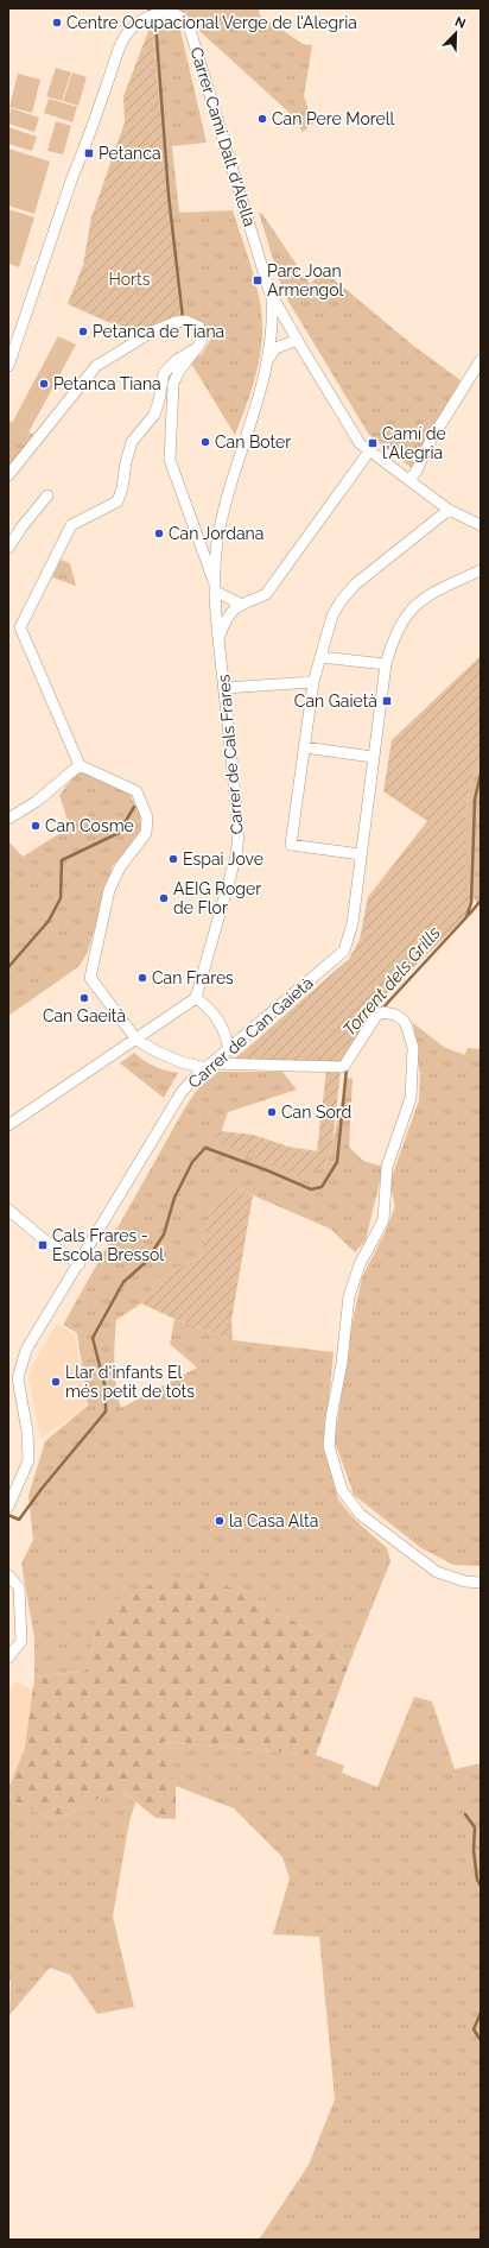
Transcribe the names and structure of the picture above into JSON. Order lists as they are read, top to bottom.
{
  "streets": {
    "street": ["Carrer Camí Dalt d'Alella", "Carrer de Cals Frares", "Carrer de Can Gaietà"]
  },
  "crossings": [
    ["Carrer Camí Dalt d'Alella", "Carrer de Cals Frares"]
  ],
  "water": ["Torrent dels Grills"],
  "parks": ["Horts"],
  "places": {
    "other": [
      "Centre Ocupacional Verge de l'Alegria",
      "Can Pere Morell",
      "Petanca de Tiana",
      "Petanca Tiana",
      "Can Boter",
      "Can Jordana",
      "Can Cosme",
      "Espai Jove",
      "AEIG Roger de Flor",
      "Can Frares",
      "Can Gaeità",
      "Can Sord",
      "Llar d'infants El més petit de tots",
      "la Casa Alta"
    ],
    "transit": [
      "Petanca",
      "Parc Joan Armengol",
      "Camí de l'Alegria",
      "Can Gaietà",
      "Cals Frares - Escola Bressol"
    ]
  },
  "north": "top right"
}
